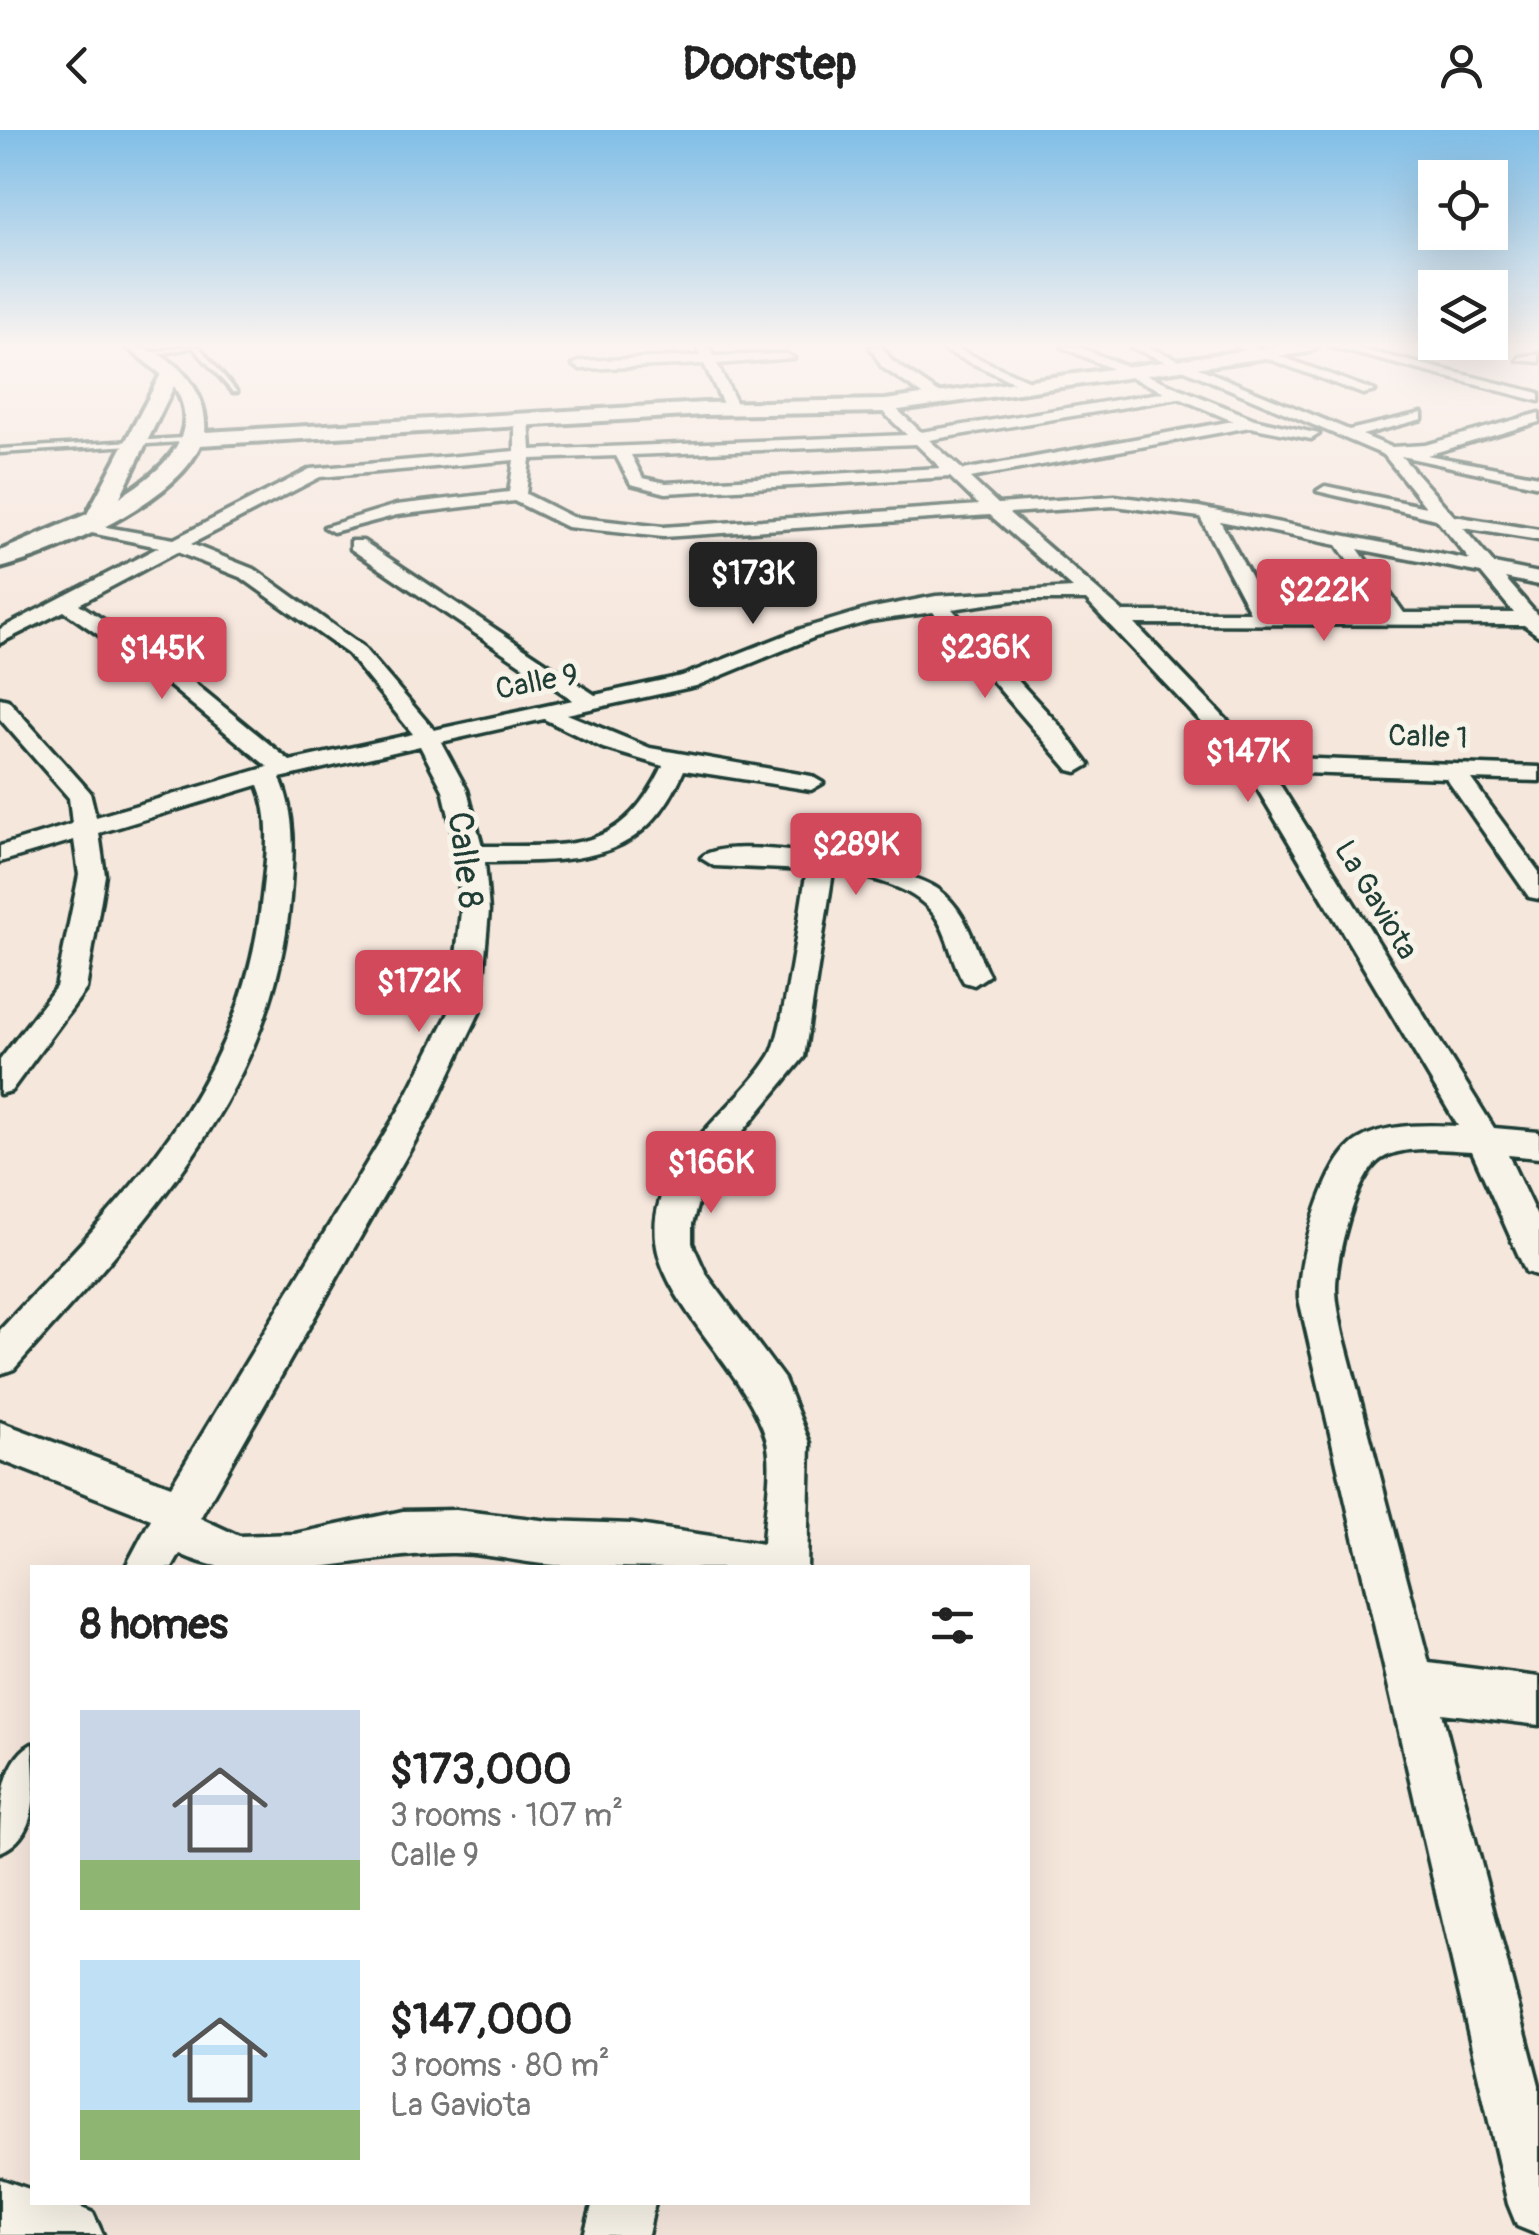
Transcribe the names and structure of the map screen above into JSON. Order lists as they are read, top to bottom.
{
  "streets": {
    "street": [
      "Calle 9",
      "Calle 1",
      "Calle 8",
      "La Gaviota"
    ]
  },
  "crossings": [
    ["Calle 9", "Calle 8"],
    ["Calle 9", "La Gaviota"],
    ["Calle 1", "La Gaviota"]
  ],
  "page": {
    "header": "Doorstep",
    "price": [
      "$173K",
      "$222K",
      "$236K",
      "$145K",
      "$147K",
      "$289K",
      "$172K",
      "$166K"
    ],
    "heading": "8 homes",
    "list": [
      {
        "name": "$173,000",
        "note": "3 rooms · 107 m² · Calle 9"
      },
      {
        "name": "$147,000",
        "note": "3 rooms · 80 m² · La Gaviota"
      }
    ]
  }
}
